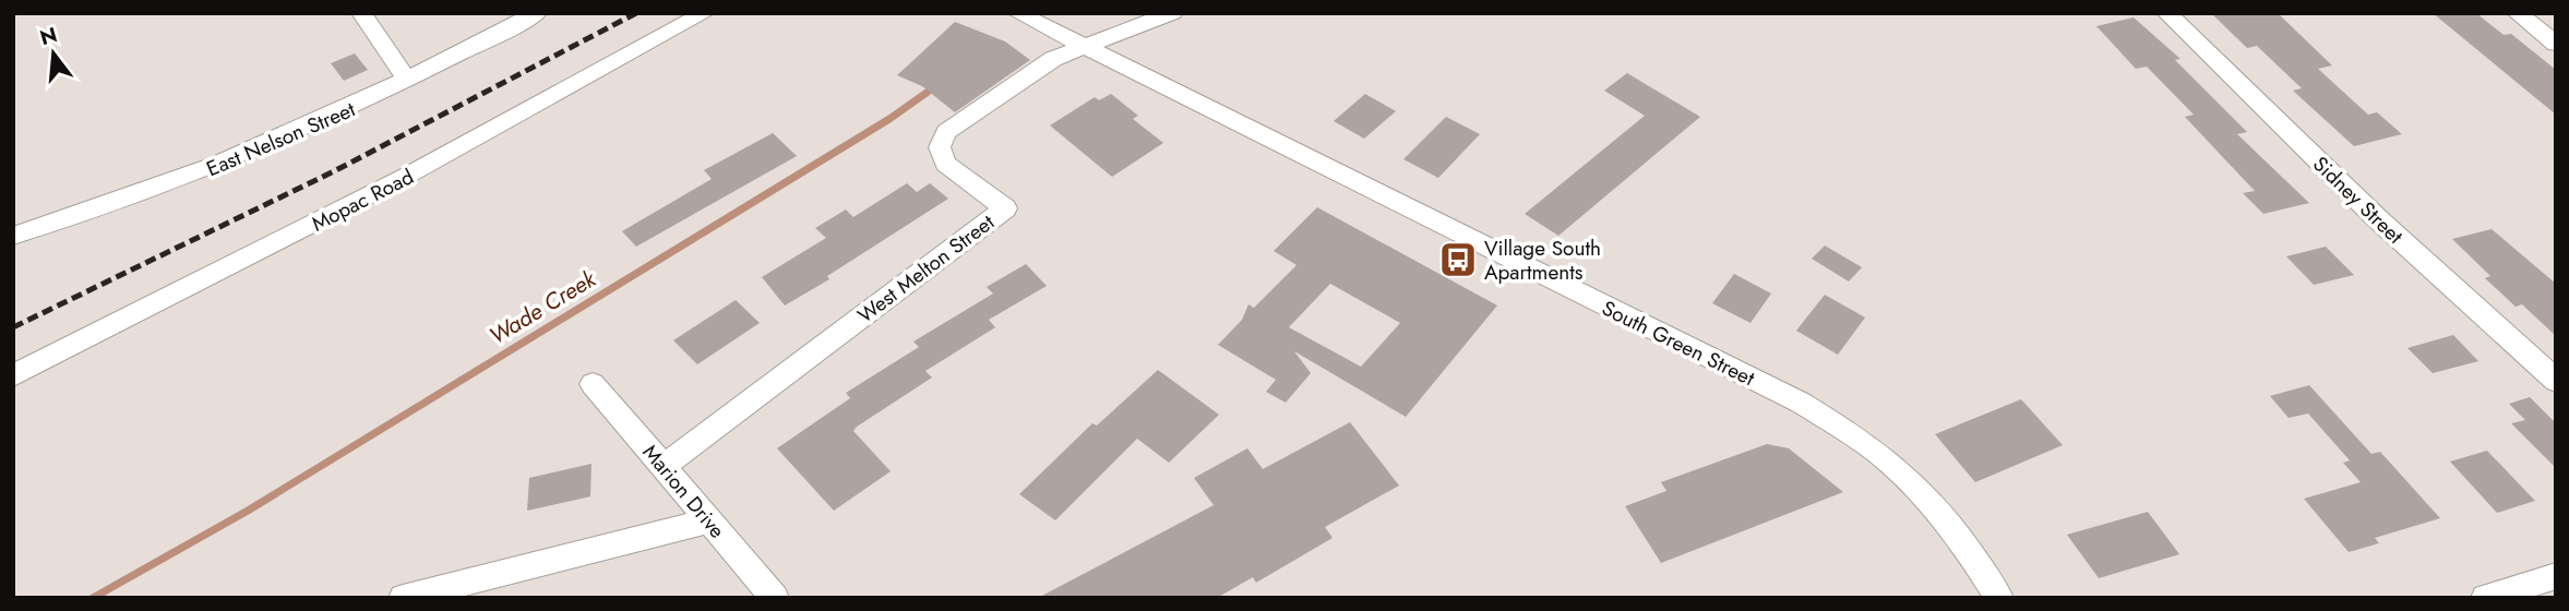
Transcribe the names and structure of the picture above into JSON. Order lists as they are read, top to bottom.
{
  "streets": {
    "street": [
      "East Nelson Street",
      "Mopac Road",
      "Sidney Street",
      "West Melton Street",
      "South Green Street",
      "Marion Drive"
    ]
  },
  "crossings": [
    ["West Melton Street", "South Green Street"],
    ["West Melton Street", "Marion Drive"]
  ],
  "water": ["Wade Creek"],
  "places": {
    "bus stop": ["Village South Apartments"]
  },
  "north": "top"
}
